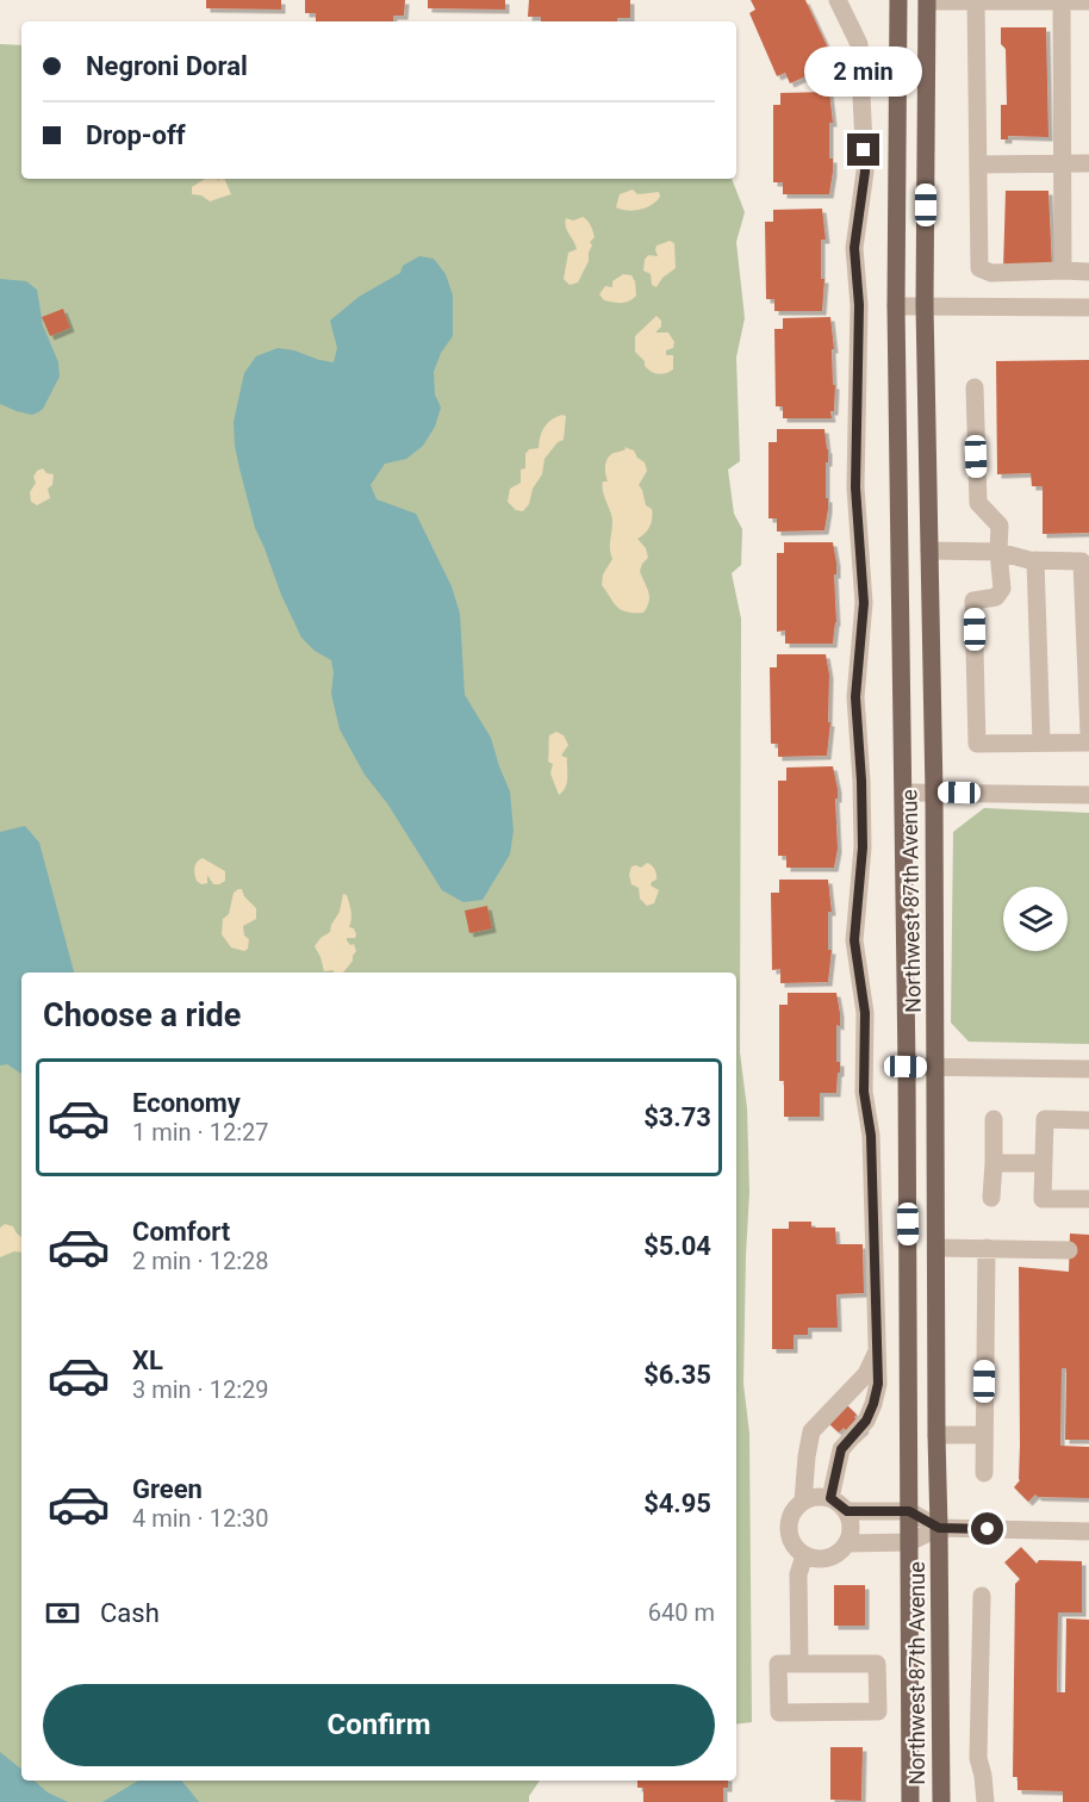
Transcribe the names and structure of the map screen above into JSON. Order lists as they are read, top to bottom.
{
  "streets": {
    "main road": ["Northwest 87th Avenue"]
  },
  "page": {
    "banner": ["Negroni Doral", "Drop-off"],
    "bubble": "2 min",
    "heading": "Choose a ride",
    "list": [
      {
        "name": "Economy",
        "note": "1 min · 12:27",
        "value": "$3.73"
      },
      {
        "name": "Comfort",
        "note": "2 min · 12:28",
        "value": "$5.04"
      },
      {
        "name": "XL",
        "note": "3 min · 12:29",
        "value": "$6.35"
      },
      {
        "name": "Green",
        "note": "4 min · 12:30",
        "value": "$4.95"
      }
    ],
    "pay": ["Cash", "640 m"],
    "buttons": "Confirm"
  }
}
